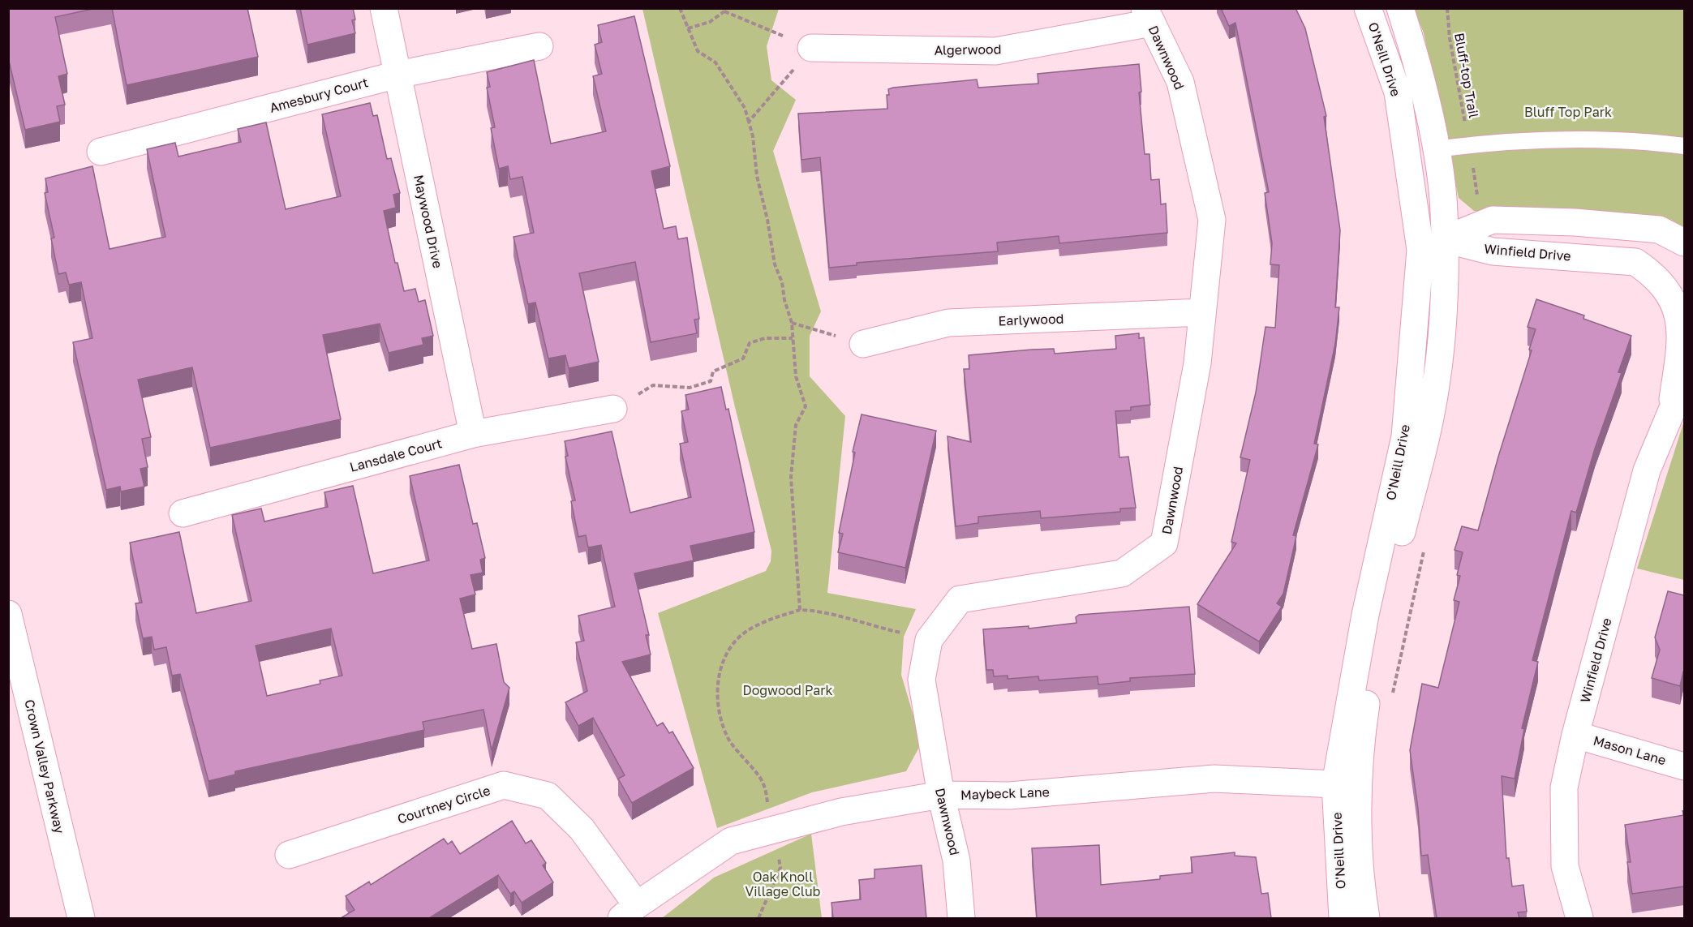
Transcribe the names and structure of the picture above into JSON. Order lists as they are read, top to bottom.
{
  "streets": {
    "street": [
      "Algerwood",
      "Dawnwood",
      "O'Neill Drive",
      "Amesbury Court",
      "Maywood Drive",
      "Winfield Drive",
      "Earlywood",
      "Lansdale Court",
      "Mason Lane",
      "Crown Valley Parkway",
      "Maybeck Lane",
      "Courtney Circle"
    ],
    "path": ["Bluff-top Trail"]
  },
  "crossings": [
    ["Algerwood", "Dawnwood"],
    ["Dawnwood", "Earlywood"],
    ["Dawnwood", "Maybeck Lane"],
    ["O'Neill Drive", "Winfield Drive"],
    ["O'Neill Drive", "Maybeck Lane"],
    ["Amesbury Court", "Maywood Drive"],
    ["Maywood Drive", "Lansdale Court"],
    ["Winfield Drive", "Mason Lane"],
    ["Maybeck Lane", "Courtney Circle"]
  ],
  "parks": ["Bluff Top Park", "Dogwood Park", "Oak Knoll Village Club"]
}
